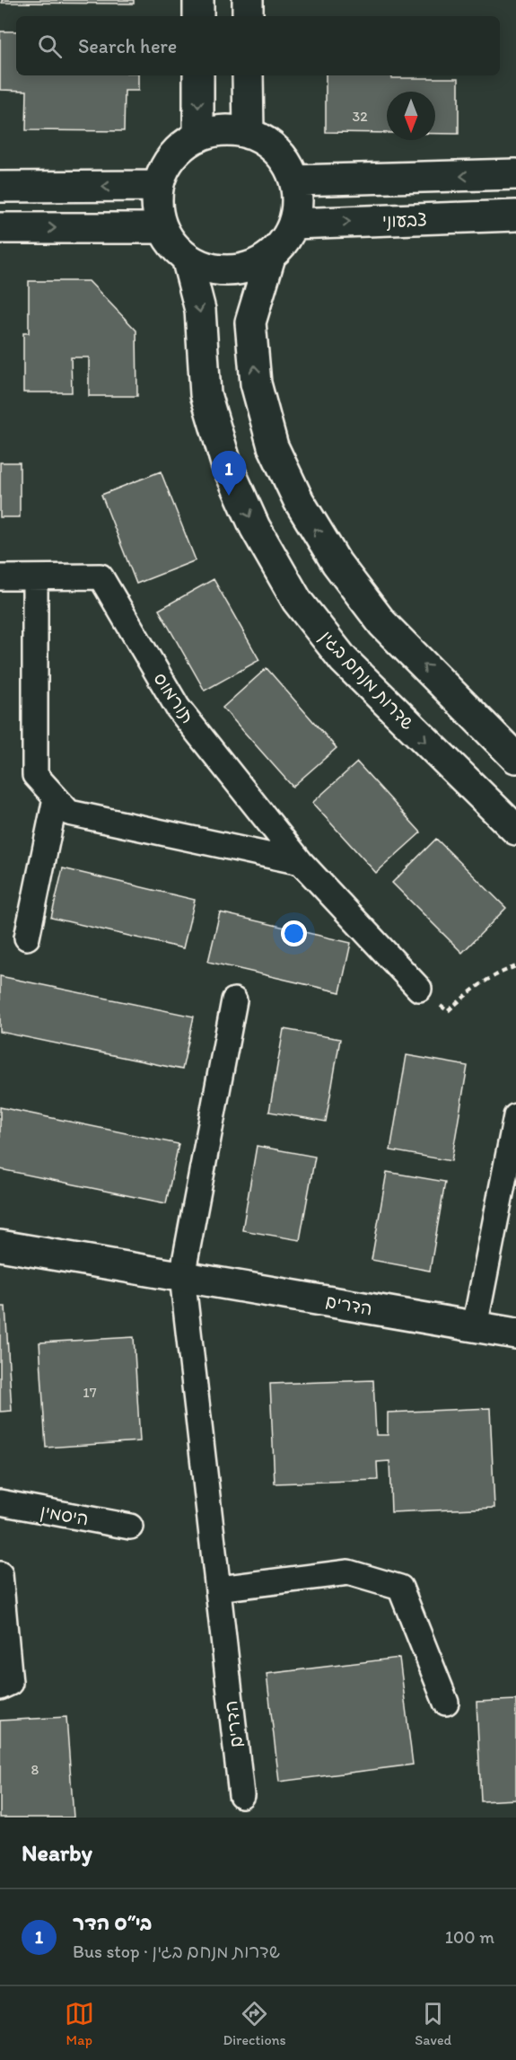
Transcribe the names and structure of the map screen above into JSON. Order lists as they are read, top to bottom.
{
  "streets": {
    "street": [
      "צבעוני",
      "שדרות מנחם בגין",
      "תורמוס",
      "הדרים",
      "היסמין"
    ]
  },
  "crossings": [
    ["צבעוני", "שדרות מנחם בגין"]
  ],
  "house_numbers": ["32", "17", "8"],
  "north": "bottom",
  "page": {
    "search": "Search here",
    "pins": "1",
    "heading": "Nearby",
    "list": [
      {
        "mark": "1",
        "name": "בי״ס הדר",
        "note": "Bus stop · שדרות מנחם בגין",
        "value": "100 m"
      }
    ],
    "nav": ["Map", "Directions", "Saved"]
  }
}
